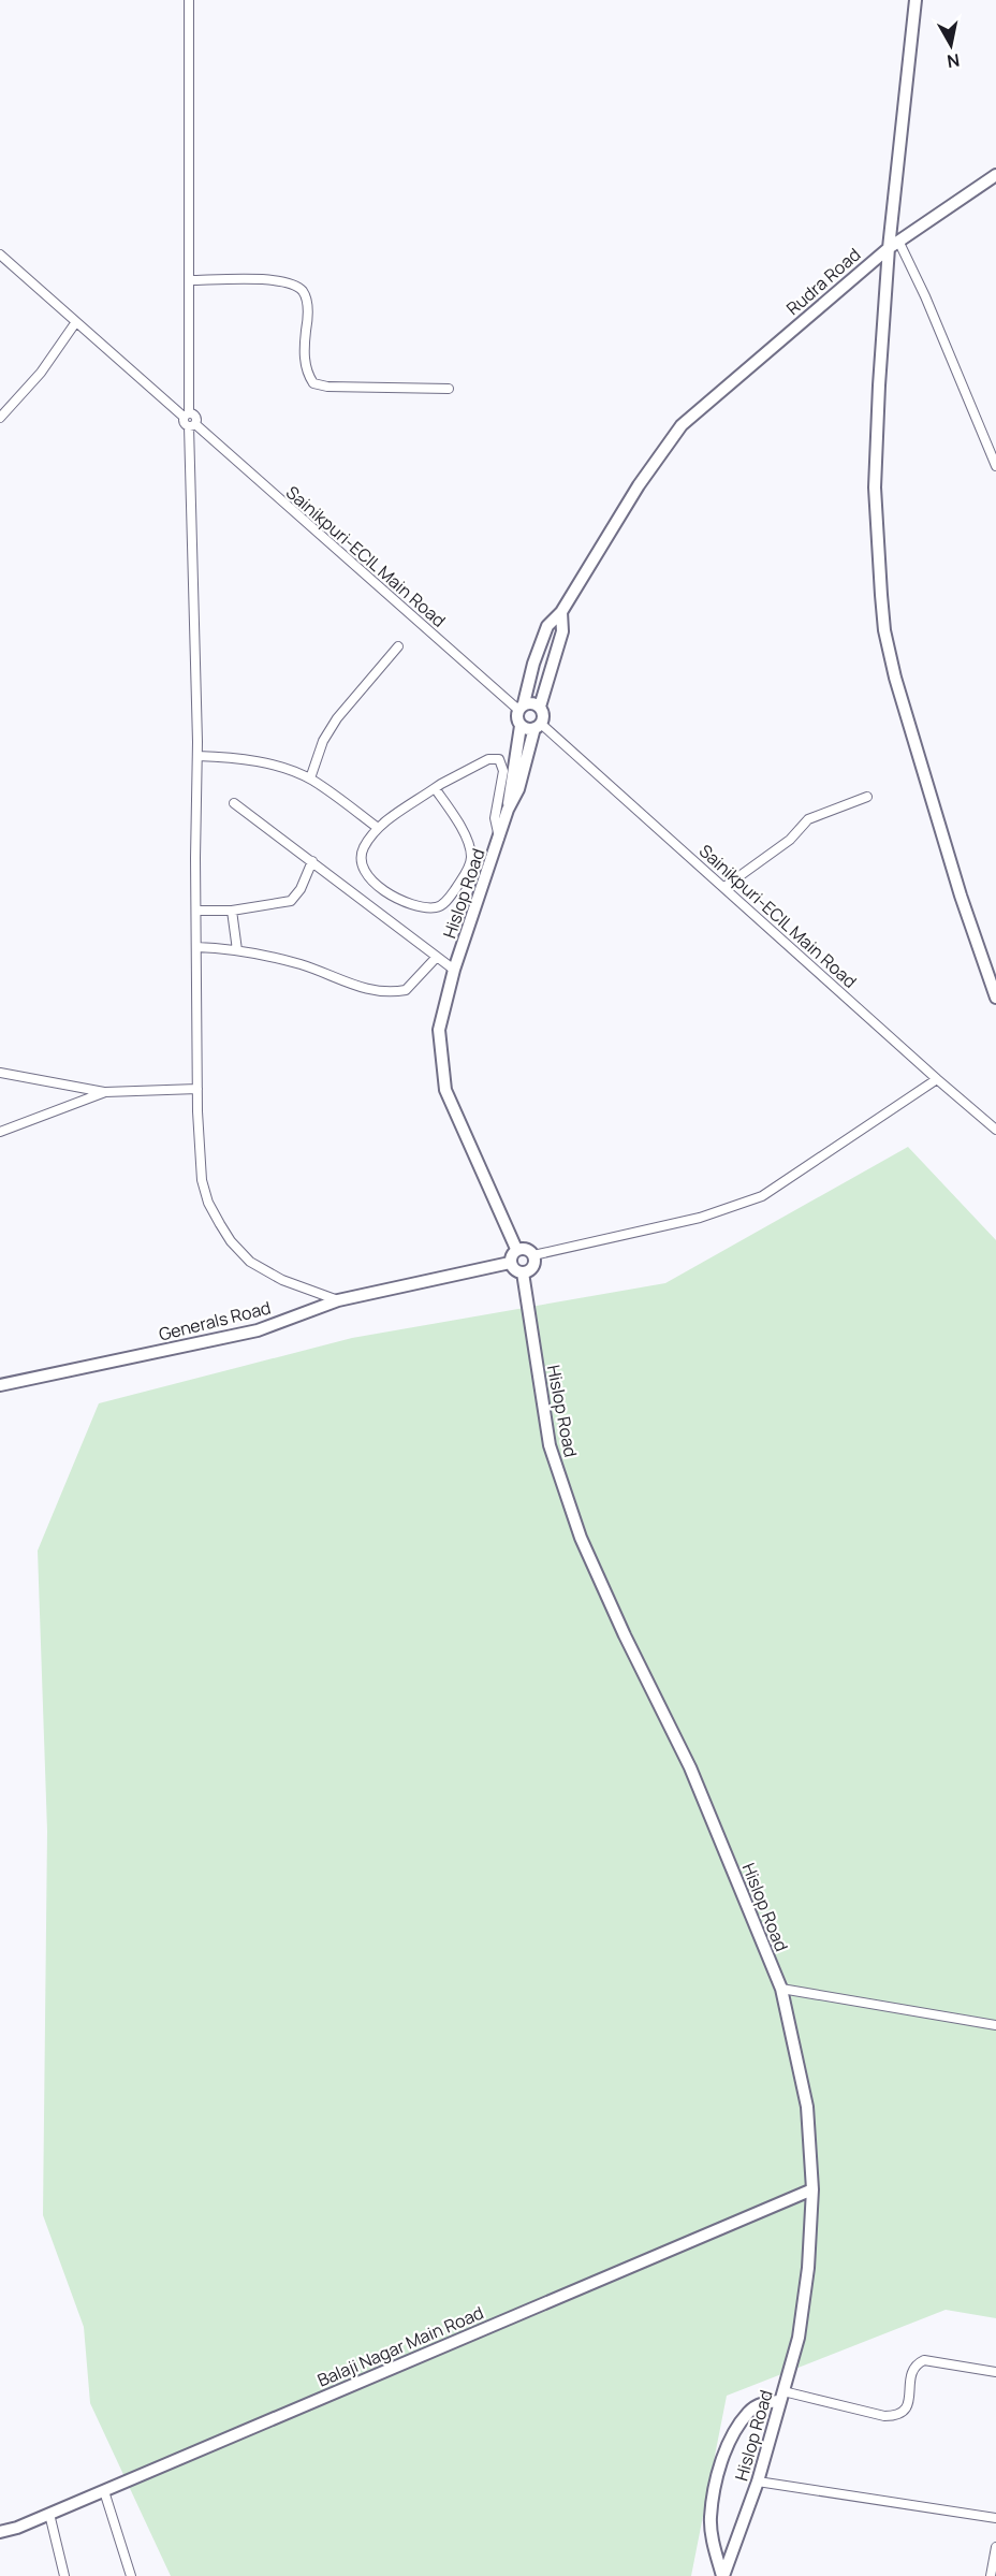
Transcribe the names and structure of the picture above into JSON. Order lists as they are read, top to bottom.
{
  "streets": {
    "street": [
      "Rudra Road",
      "Sainikpuri-ECIL Main Road",
      "Hislop Road",
      "Generals Road",
      "Balaji Nagar Main Road"
    ]
  },
  "crossings": [
    ["Sainikpuri-ECIL Main Road", "Hislop Road"],
    ["Hislop Road", "Generals Road"],
    ["Hislop Road", "Balaji Nagar Main Road"]
  ],
  "north": "bottom"
}
